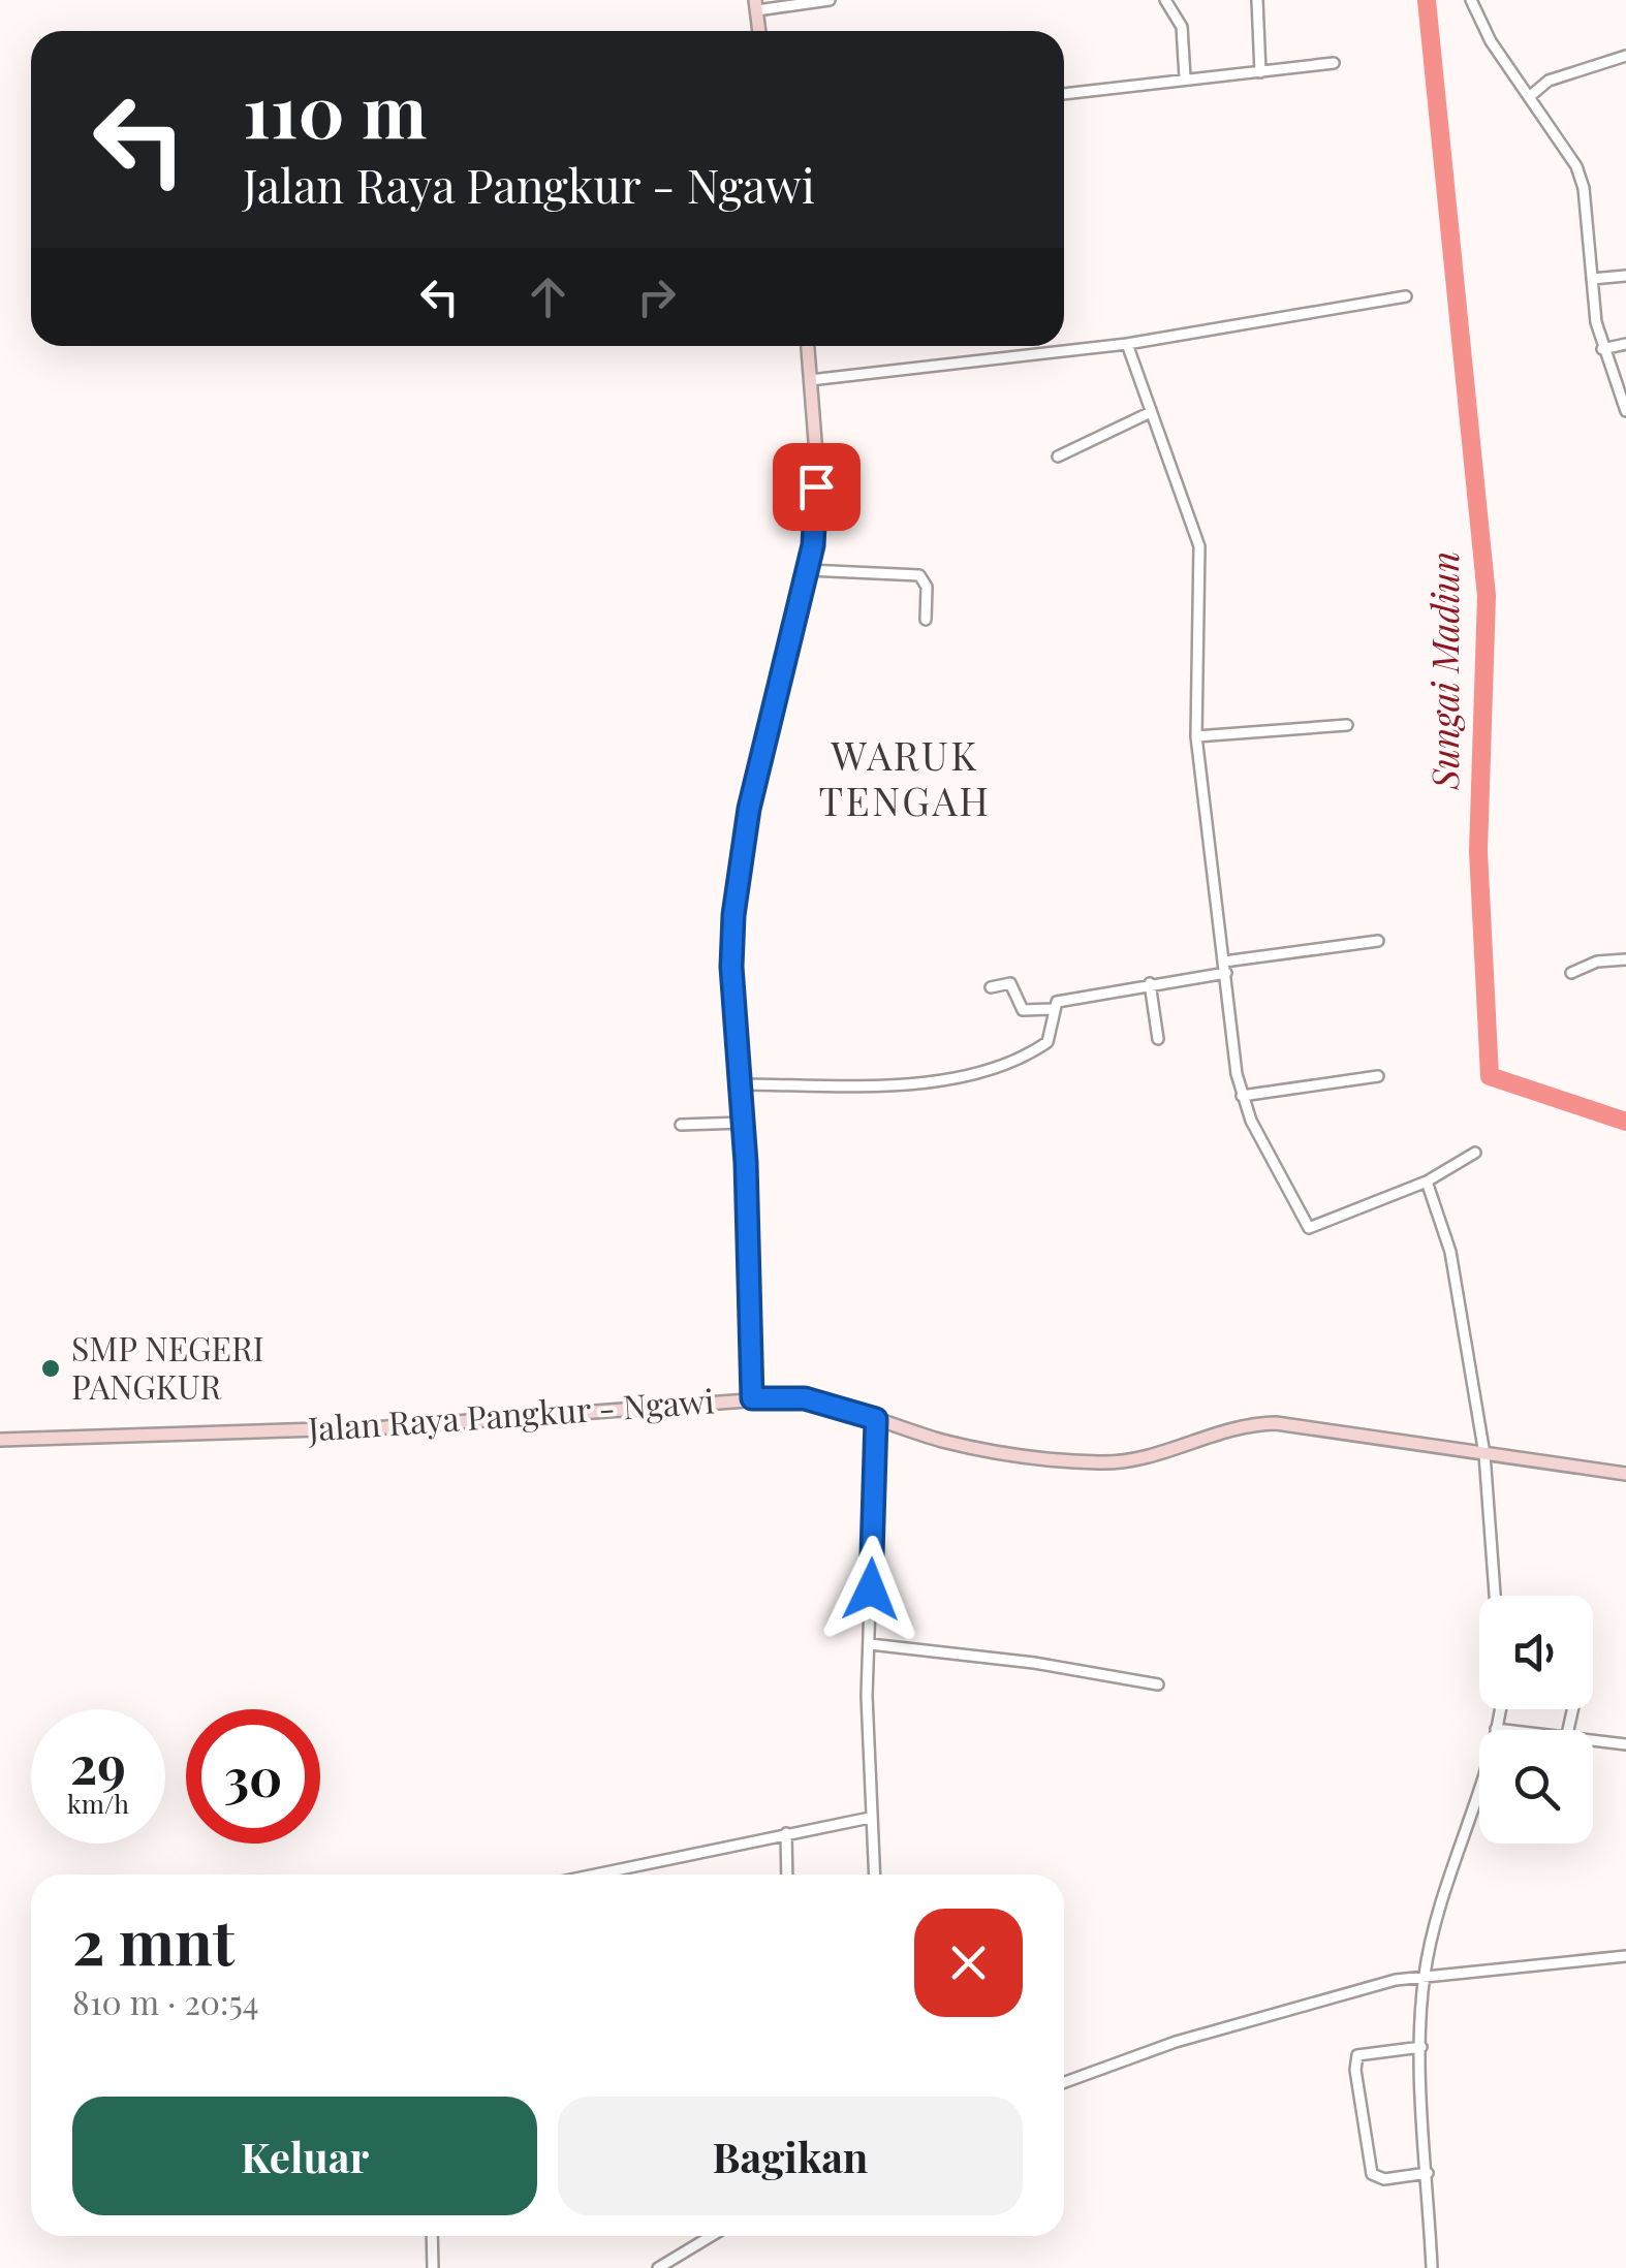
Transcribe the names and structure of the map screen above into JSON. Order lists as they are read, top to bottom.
{
  "streets": {
    "main road": ["Jalan Raya Pangkur - Ngawi"]
  },
  "districts": ["WARUK TENGAH"],
  "water": ["Sungai Madiun"],
  "places": ["SMP NEGERI PANGKUR"],
  "page": {
    "turn": ["110 m", "Jalan Raya Pangkur - Ngawi"],
    "speed": "29 km/h",
    "limit": "30",
    "heading": ["2 mnt", "810 m · 20:54"],
    "buttons": ["Keluar", "Bagikan"]
  }
}
